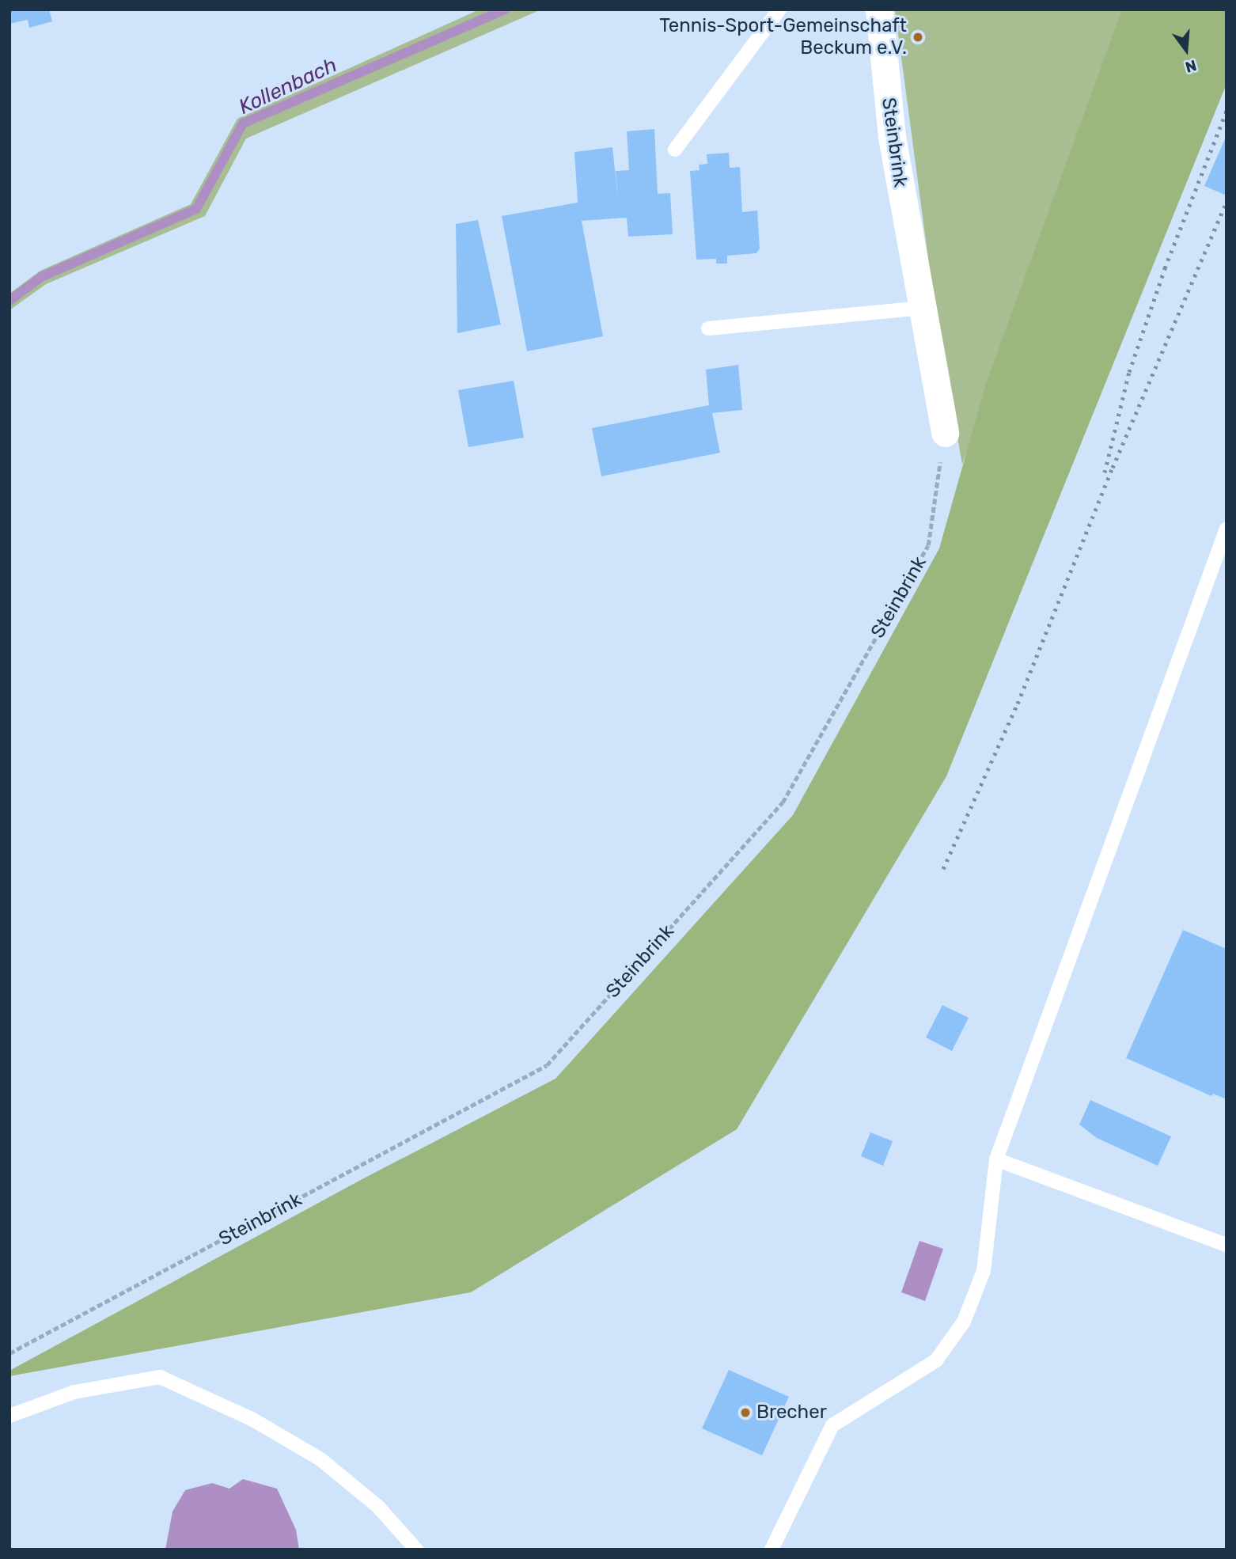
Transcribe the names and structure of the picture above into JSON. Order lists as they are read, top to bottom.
{
  "streets": {
    "street": ["Steinbrink"]
  },
  "water": ["Kollenbach"],
  "places": ["Tennis-Sport-Gemeinschaft Beckum e.V.", "Brecher"],
  "north": "bottom"
}
